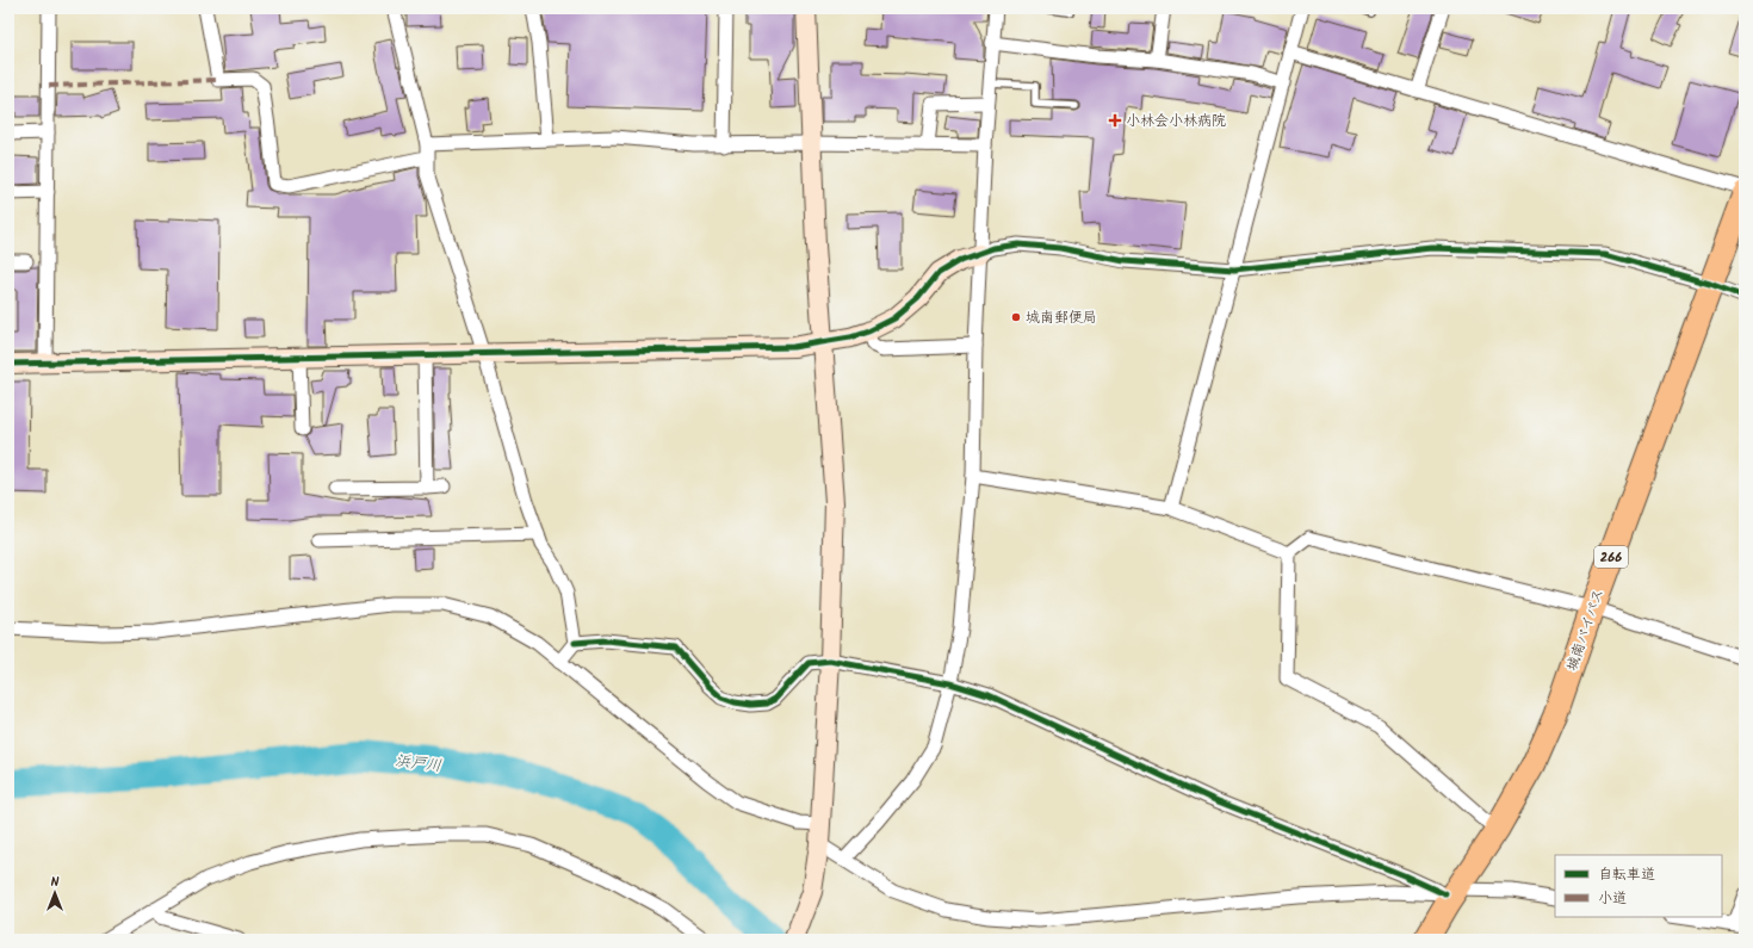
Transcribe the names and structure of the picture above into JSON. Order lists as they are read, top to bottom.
{
  "streets": {
    "highway": ["266", "城南バイパス"]
  },
  "water": ["浜戸川"],
  "places": {
    "health": ["小林会小林病院"],
    "other": ["城南郵便局"]
  },
  "legend": ["自転車道", "小道"],
  "north": "top"
}
